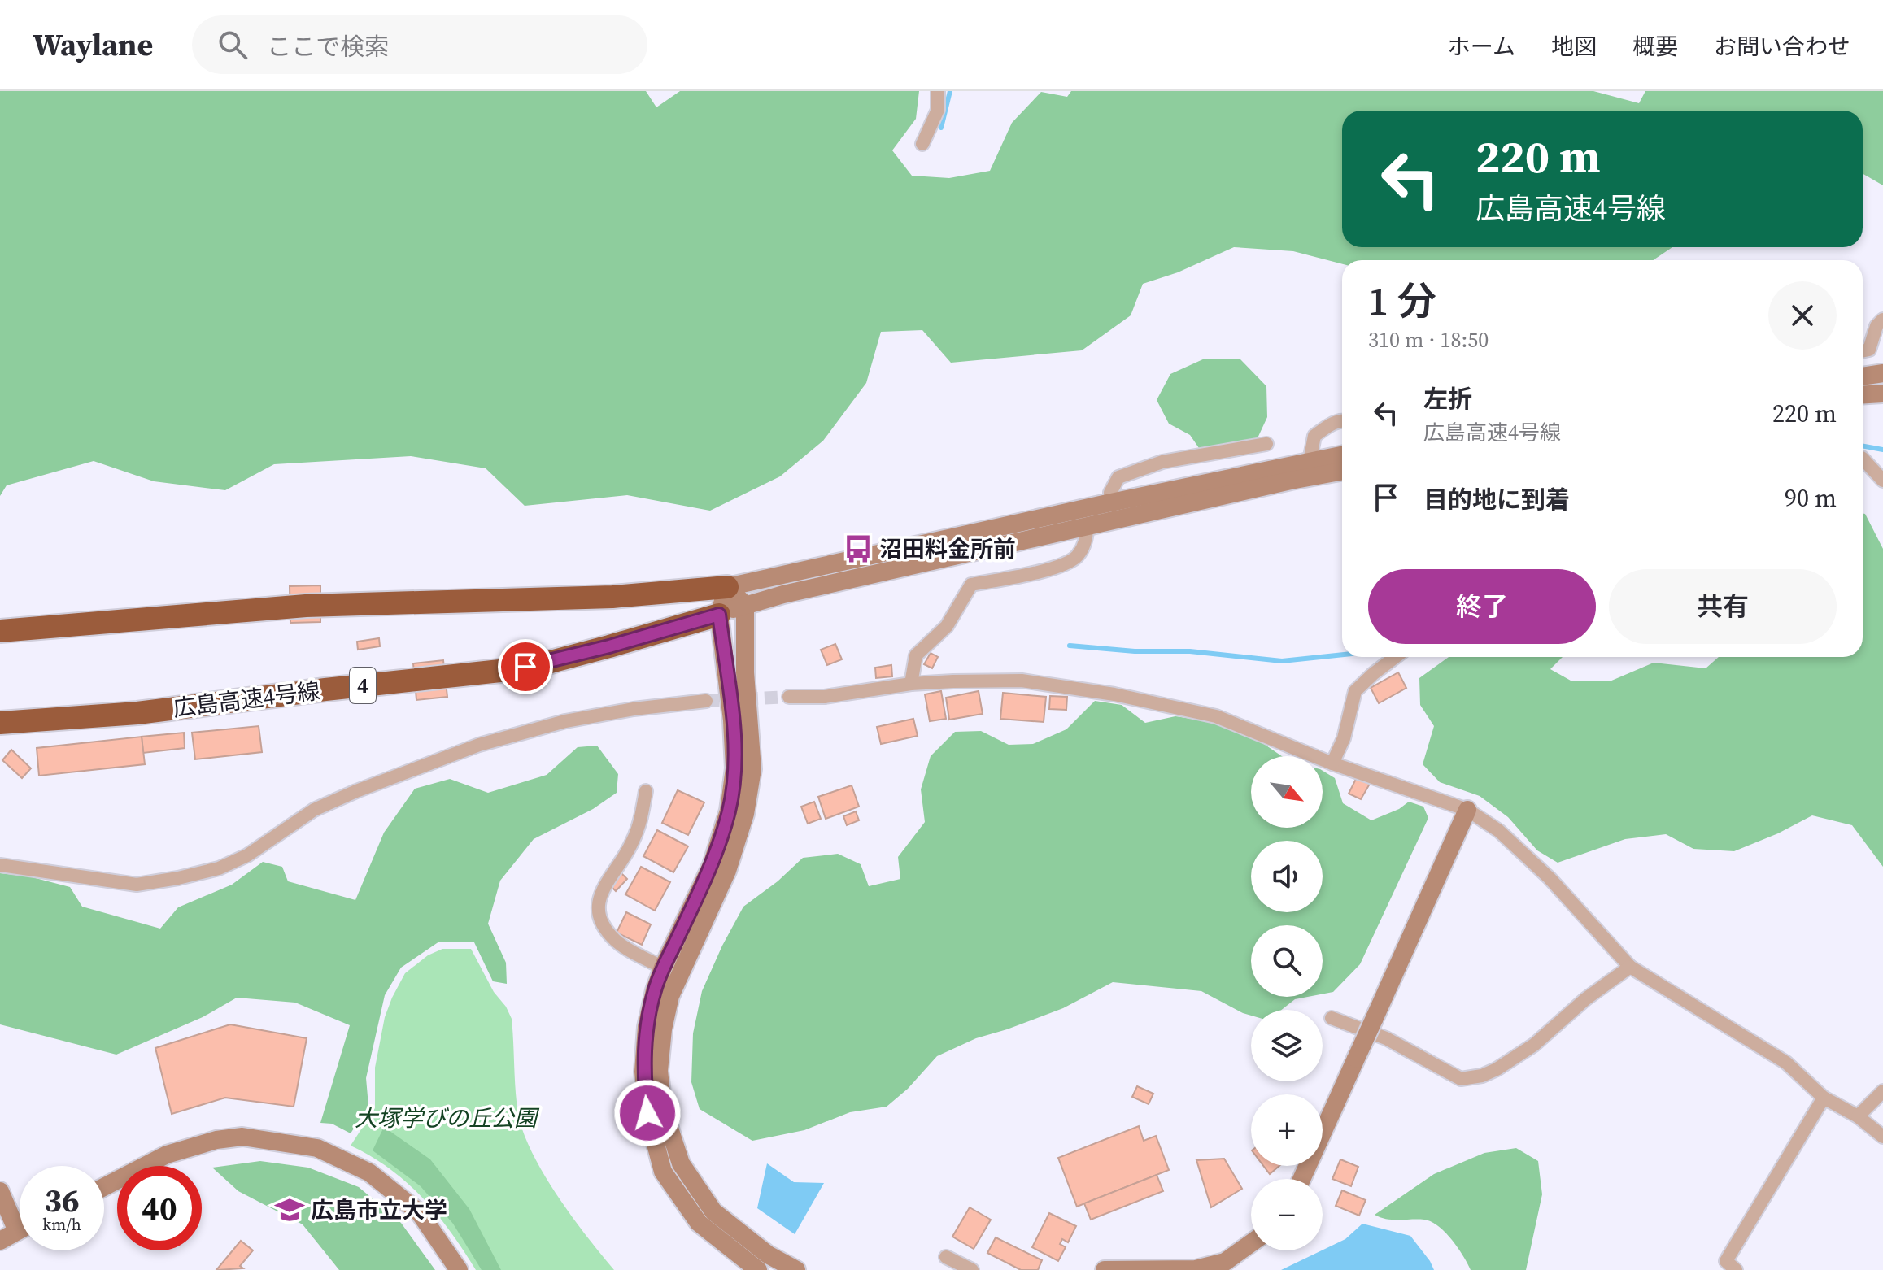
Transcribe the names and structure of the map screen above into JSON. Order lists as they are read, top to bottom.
{
  "streets": {
    "highway": ["4", "広島高速4号線"]
  },
  "parks": ["大塚学びの丘公園"],
  "places": {
    "bus stop": ["沼田料金所前"],
    "school or university": ["広島市立大学"]
  },
  "north": "bottom right",
  "page": {
    "header": "Waylane",
    "search": "ここで検索",
    "nav": [
      "ホーム",
      "地図",
      "概要",
      "お問い合わせ"
    ],
    "turn": ["220 m", "広島高速4号線"],
    "heading": ["1 分", "310 m · 18:50"],
    "list": [
      {
        "name": "左折",
        "note": "広島高速4号線",
        "value": "220 m"
      },
      {
        "name": "目的地に到着",
        "value": "90 m"
      }
    ],
    "buttons": ["終了", "共有"],
    "map_buttons": ["+", "−"],
    "speed": "36 km/h",
    "limit": "40"
  }
}
